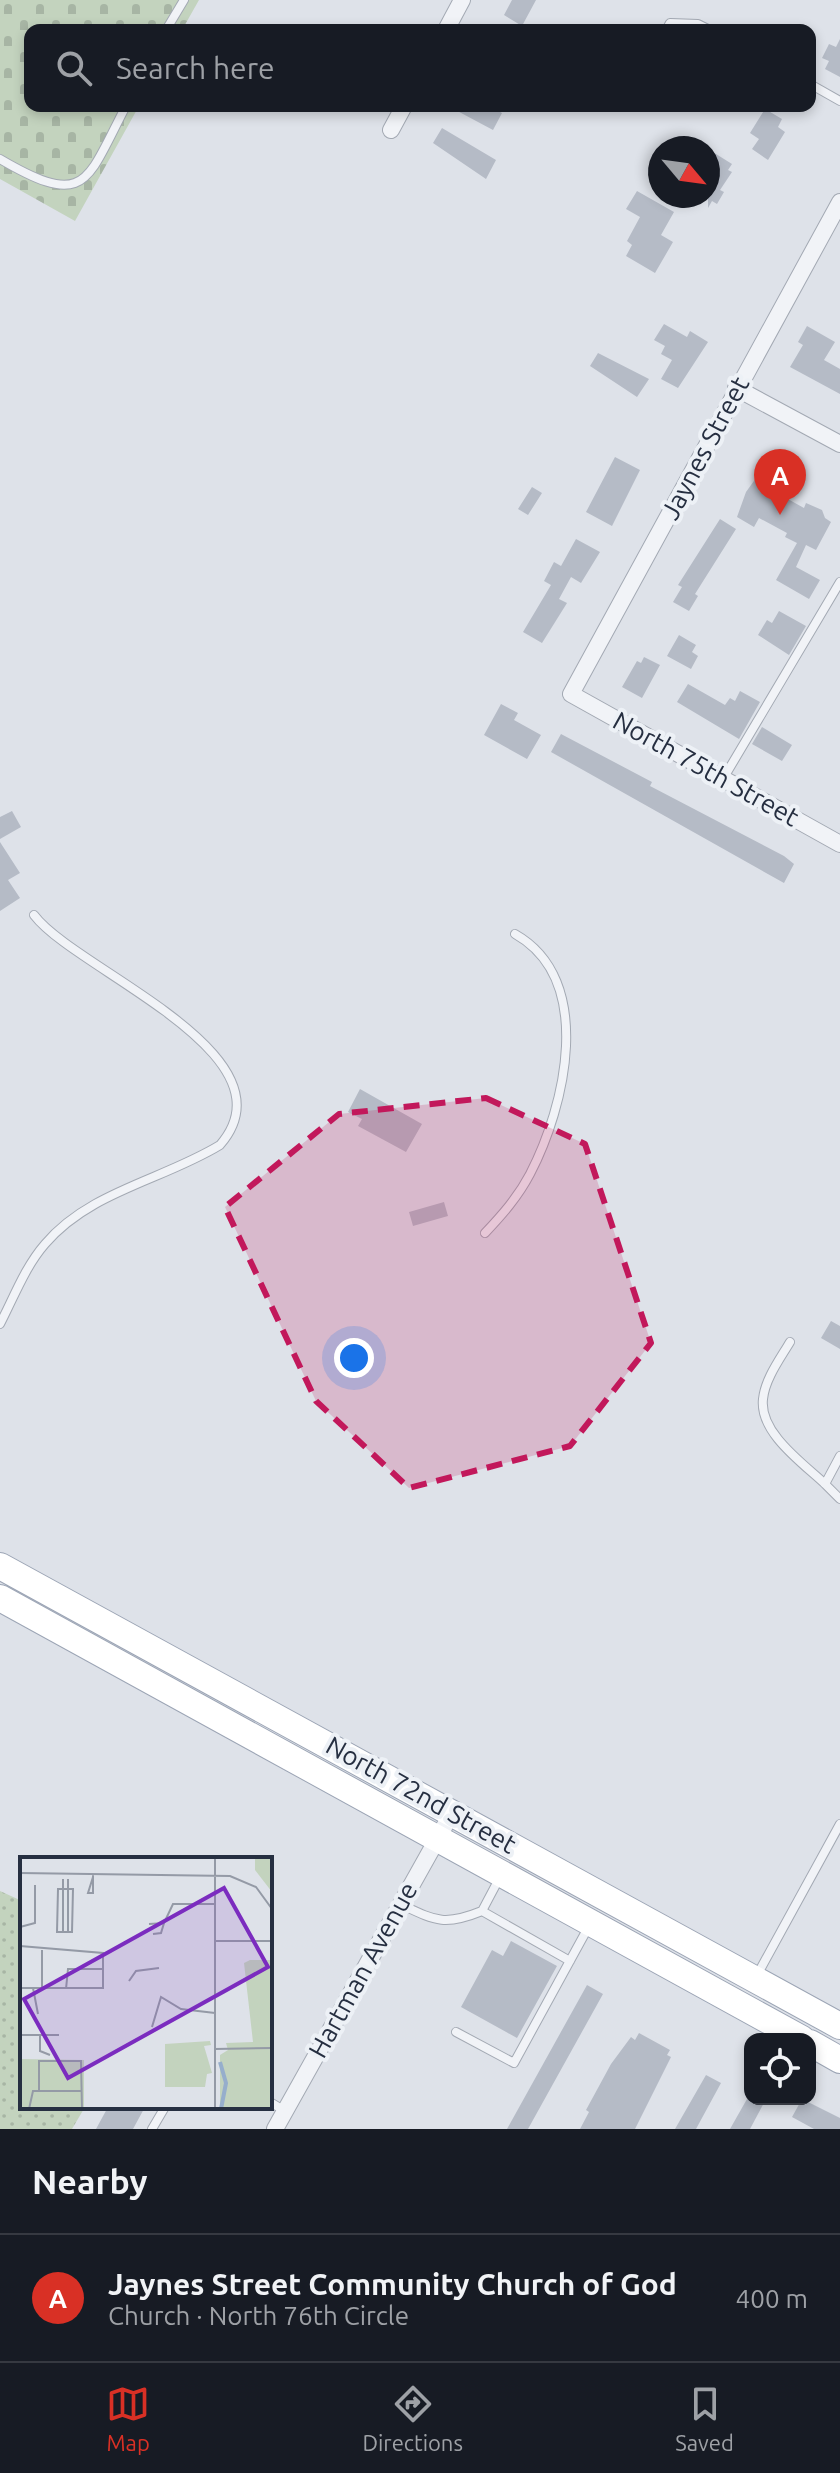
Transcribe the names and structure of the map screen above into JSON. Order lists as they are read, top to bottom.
{
  "streets": {
    "main road": ["North 72nd Street"],
    "street": ["Jaynes Street", "North 75th Street", "Hartman Avenue"]
  },
  "crossings": [
    ["Jaynes Street", "North 75th Street"],
    ["North 72nd Street", "Hartman Avenue"]
  ],
  "north": "bottom right",
  "page": {
    "search": "Search here",
    "pins": "A",
    "heading": "Nearby",
    "list": [
      {
        "mark": "A",
        "name": "Jaynes Street Community Church of God",
        "note": "Church · North 76th Circle",
        "value": "400 m"
      }
    ],
    "nav": ["Map", "Directions", "Saved"]
  }
}
